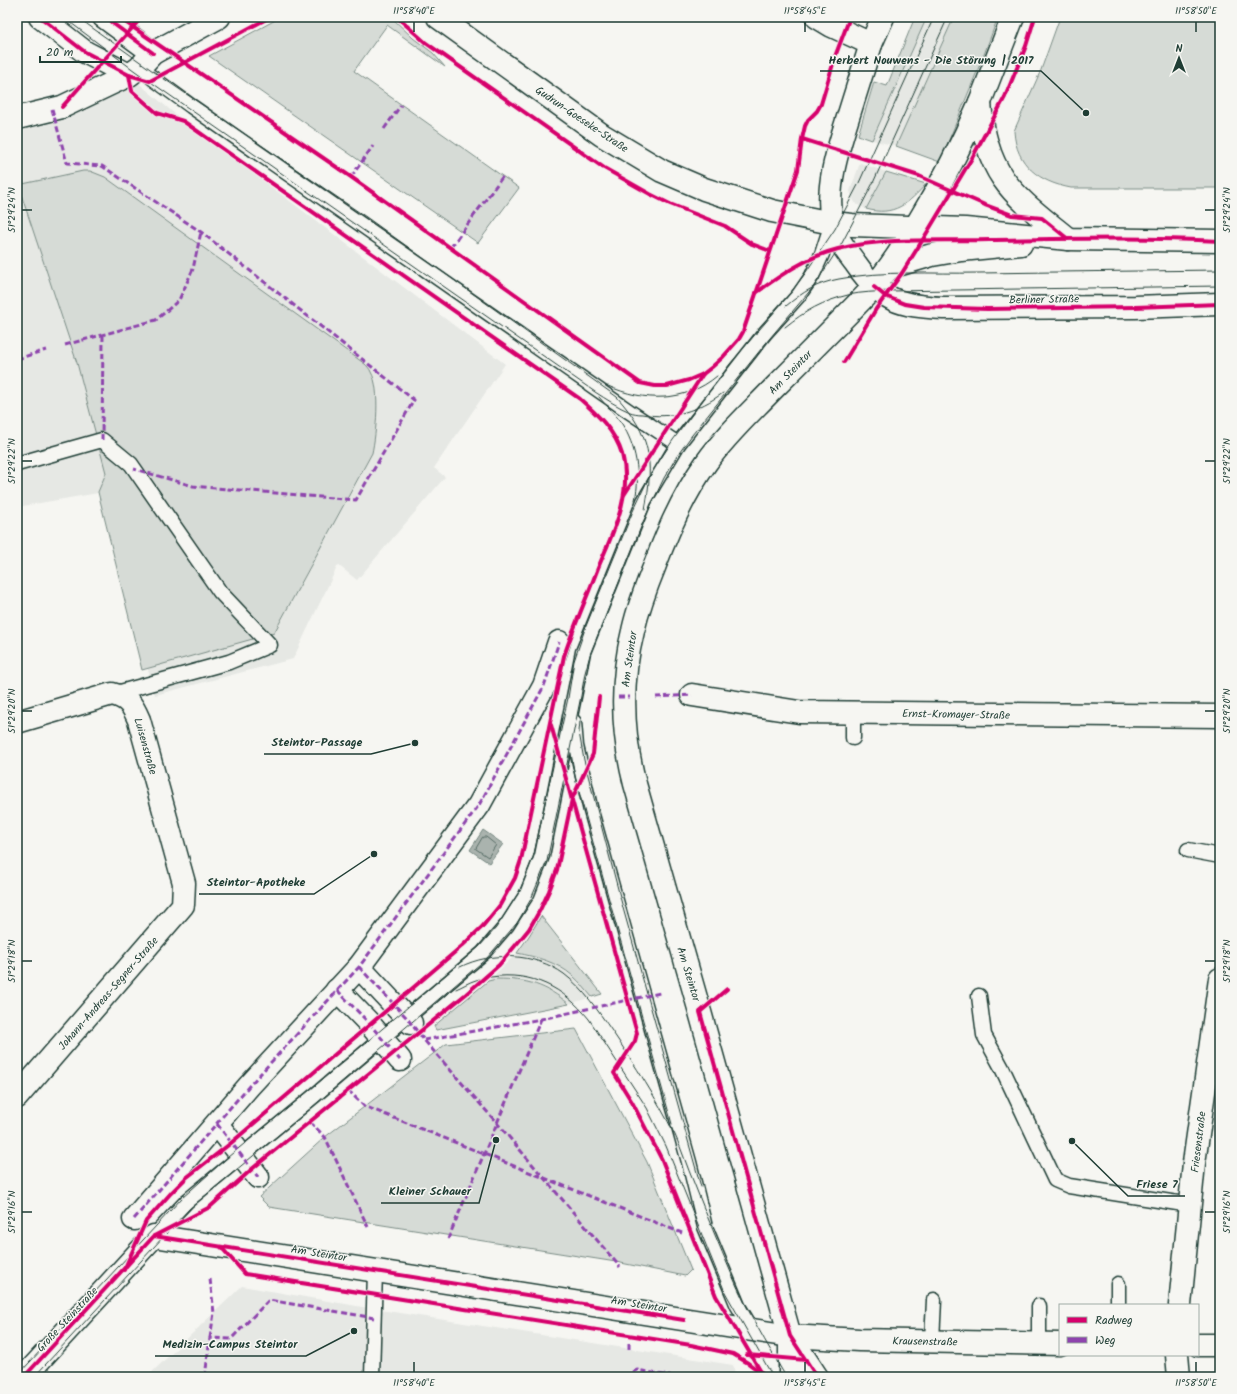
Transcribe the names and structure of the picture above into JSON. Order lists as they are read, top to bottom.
{
  "streets": {
    "street": [
      "Gudrun-Goeseke-Straße",
      "Berliner Straße",
      "Am Steintor",
      "Ernst-Kromayer-Straße",
      "Luisenstraße",
      "Johann-Andreas-Segner-Straße",
      "Friesenstraße",
      "Große Steinstraße",
      "Krausenstraße"
    ]
  },
  "crossings": [
    ["Berliner Straße", "Am Steintor"],
    ["Am Steintor", "Große Steinstraße"],
    ["Am Steintor", "Krausenstraße"],
    ["Luisenstraße", "Johann-Andreas-Segner-Straße"]
  ],
  "places": [
    "Herbert Nouwens - Die Störung | 2017",
    "Steintor-Passage",
    "Steintor-Apotheke",
    "Kleiner Schauer",
    "Friese 7",
    "Medizin-Campus Steintor"
  ],
  "legend": ["Radweg", "Weg"],
  "scale_bar": "20 m",
  "north": "top",
  "coordinates": [
    "11°58'40\"E",
    "11°58'45\"E",
    "11°58'50\"E",
    "51°29'24\"N",
    "51°29'22\"N",
    "51°29'20\"N",
    "51°29'18\"N",
    "51°29'16\"N"
  ]
}
